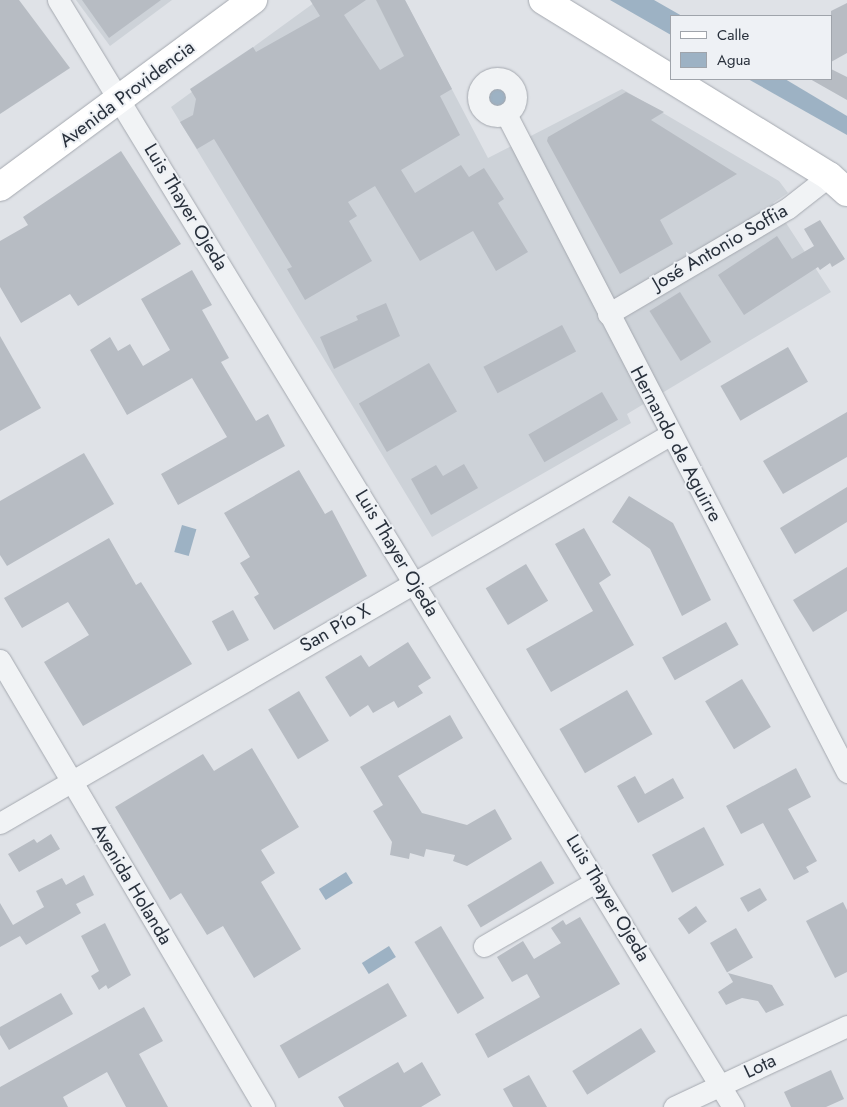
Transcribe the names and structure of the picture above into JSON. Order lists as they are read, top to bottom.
{
  "streets": {
    "main road": ["Avenida Providencia"],
    "street": [
      "Luis Thayer Ojeda",
      "José Antonio Soffia",
      "Hernando de Aguirre",
      "San Pío X",
      "Avenida Holanda",
      "Lota"
    ]
  },
  "crossings": [
    ["Avenida Providencia", "Luis Thayer Ojeda"],
    ["Luis Thayer Ojeda", "San Pío X"],
    ["Luis Thayer Ojeda", "Lota"],
    ["José Antonio Soffia", "Hernando de Aguirre"],
    ["Hernando de Aguirre", "San Pío X"],
    ["San Pío X", "Avenida Holanda"]
  ],
  "legend": ["Calle", "Agua"]
}
